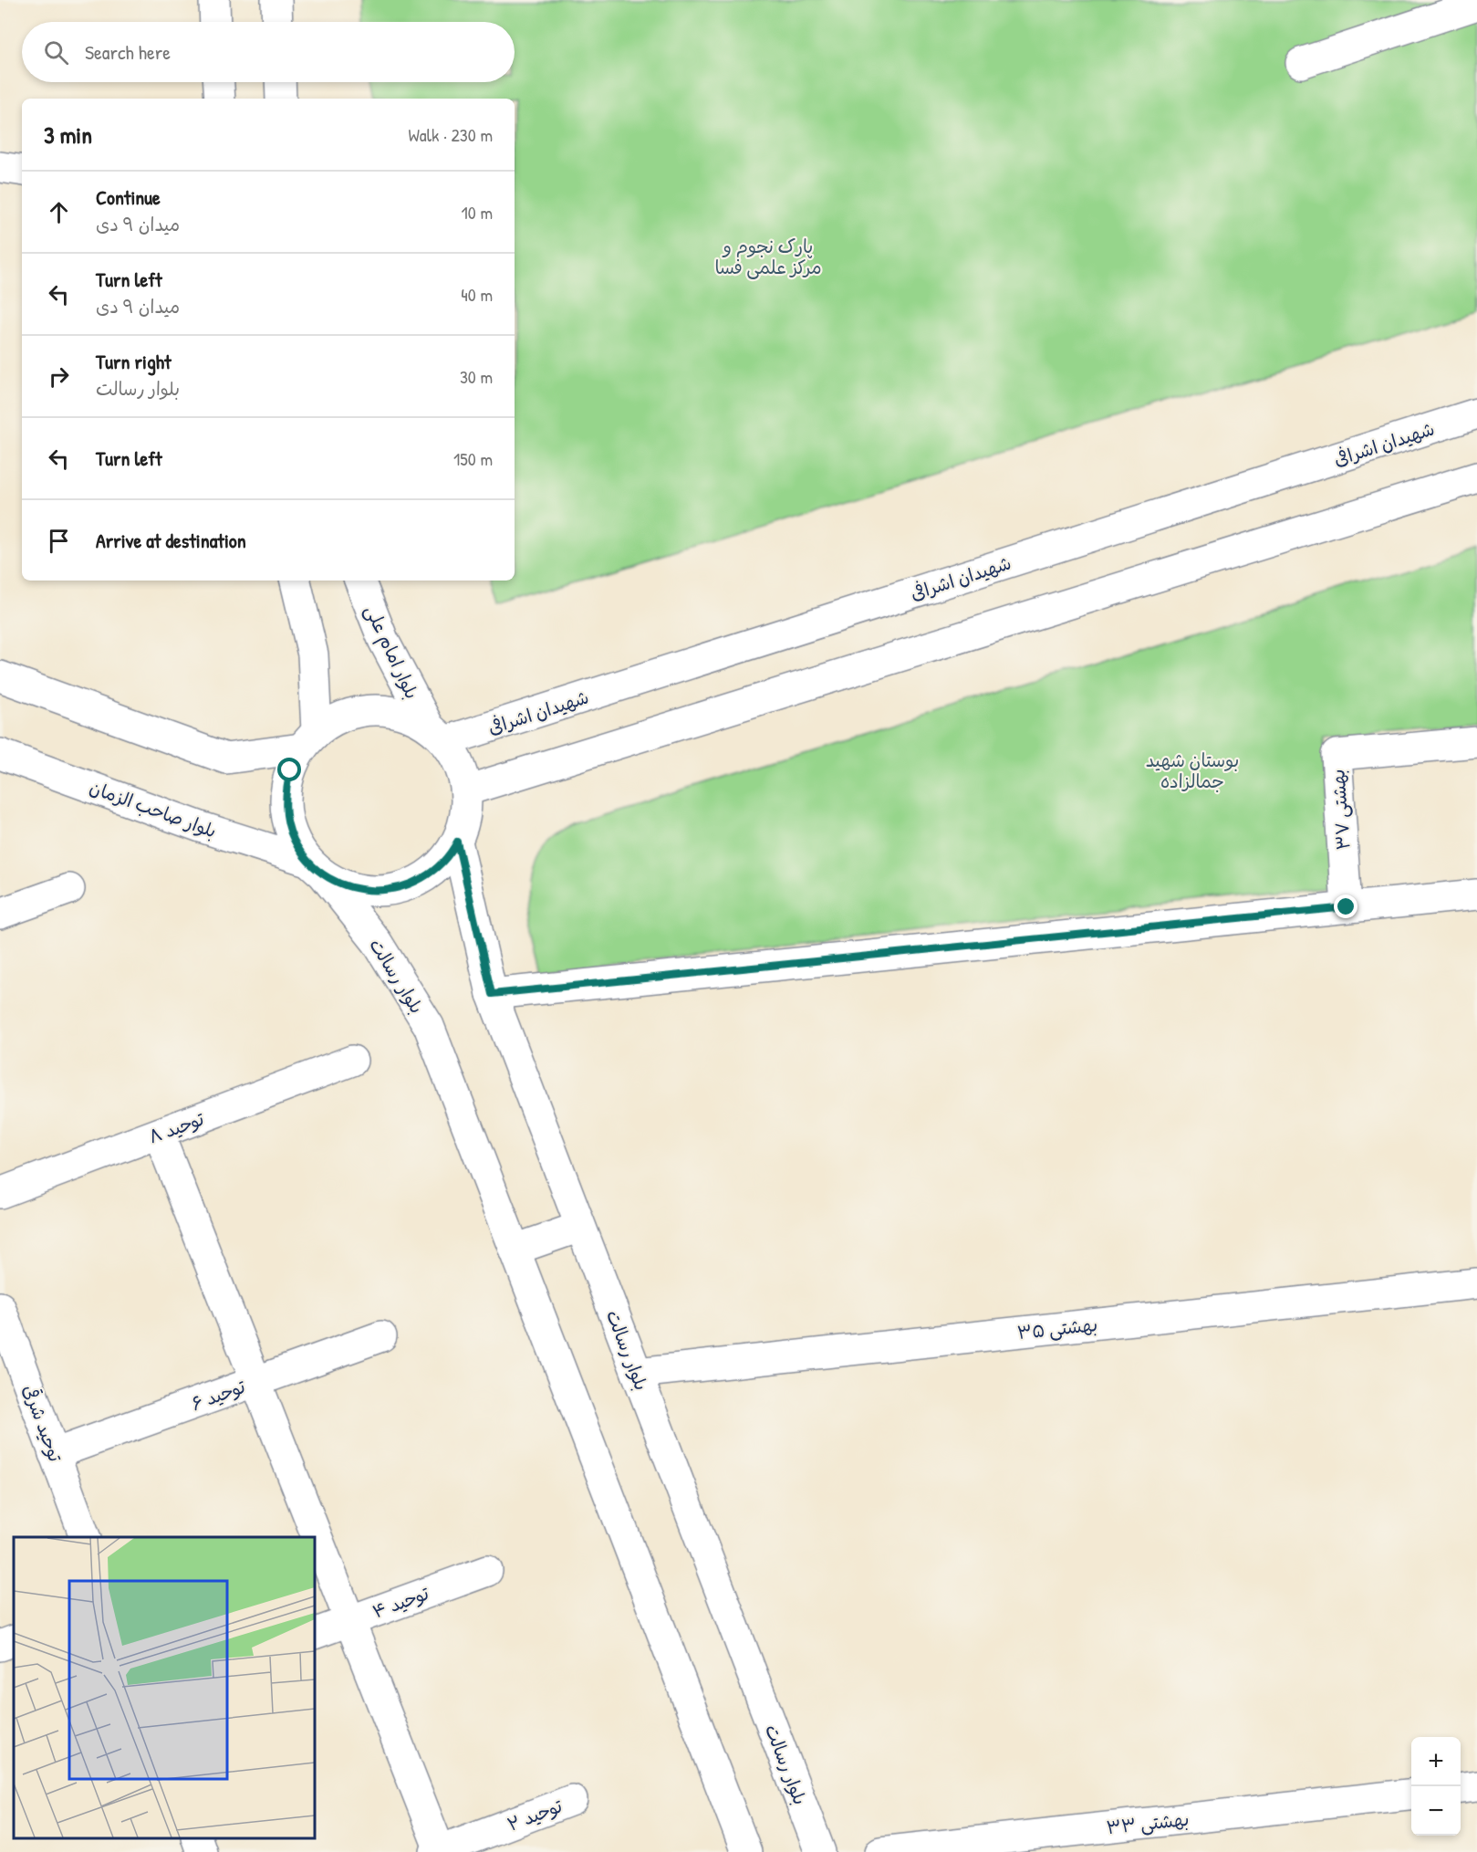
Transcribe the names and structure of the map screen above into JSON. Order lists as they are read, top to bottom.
{
  "streets": {
    "street": [
      "شهیدان اشرافی",
      "بلوار امام علی",
      "بلوار صاحب الزمان",
      "بهشتی ۳۷",
      "بلوار رسالت",
      "توحید ۸",
      "بهشتی ۳۵",
      "توحید ۶",
      "توحید شرقی",
      "توحید ۴",
      "توحید ۲",
      "بهشتی ۳۳"
    ]
  },
  "crossings": [
    ["شهیدان اشرافی", "بلوار امام علی"],
    ["شهیدان اشرافی", "بلوار صاحب الزمان"],
    ["شهیدان اشرافی", "بلوار رسالت"],
    ["بلوار امام علی", "بلوار صاحب الزمان"],
    ["بلوار امام علی", "بلوار رسالت"],
    ["بلوار صاحب الزمان", "بلوار رسالت"],
    ["بلوار رسالت", "بهشتی ۳۵"],
    ["توحید ۶", "توحید شرقی"]
  ],
  "parks": ["پارک نجوم و مرکز علمی فسا", "بوستان شهید جمالزاده"],
  "page": {
    "search": "Search here",
    "heading": ["3 min", "Walk · 230 m"],
    "list": [
      ["Continue", "میدان ۹ دی", "10 m"],
      ["Turn left", "میدان ۹ دی", "40 m"],
      ["Turn right", "بلوار رسالت", "30 m"],
      ["Turn left", "150 m"],
      "Arrive at destination"
    ],
    "map_buttons": ["+", "−"]
  }
}
